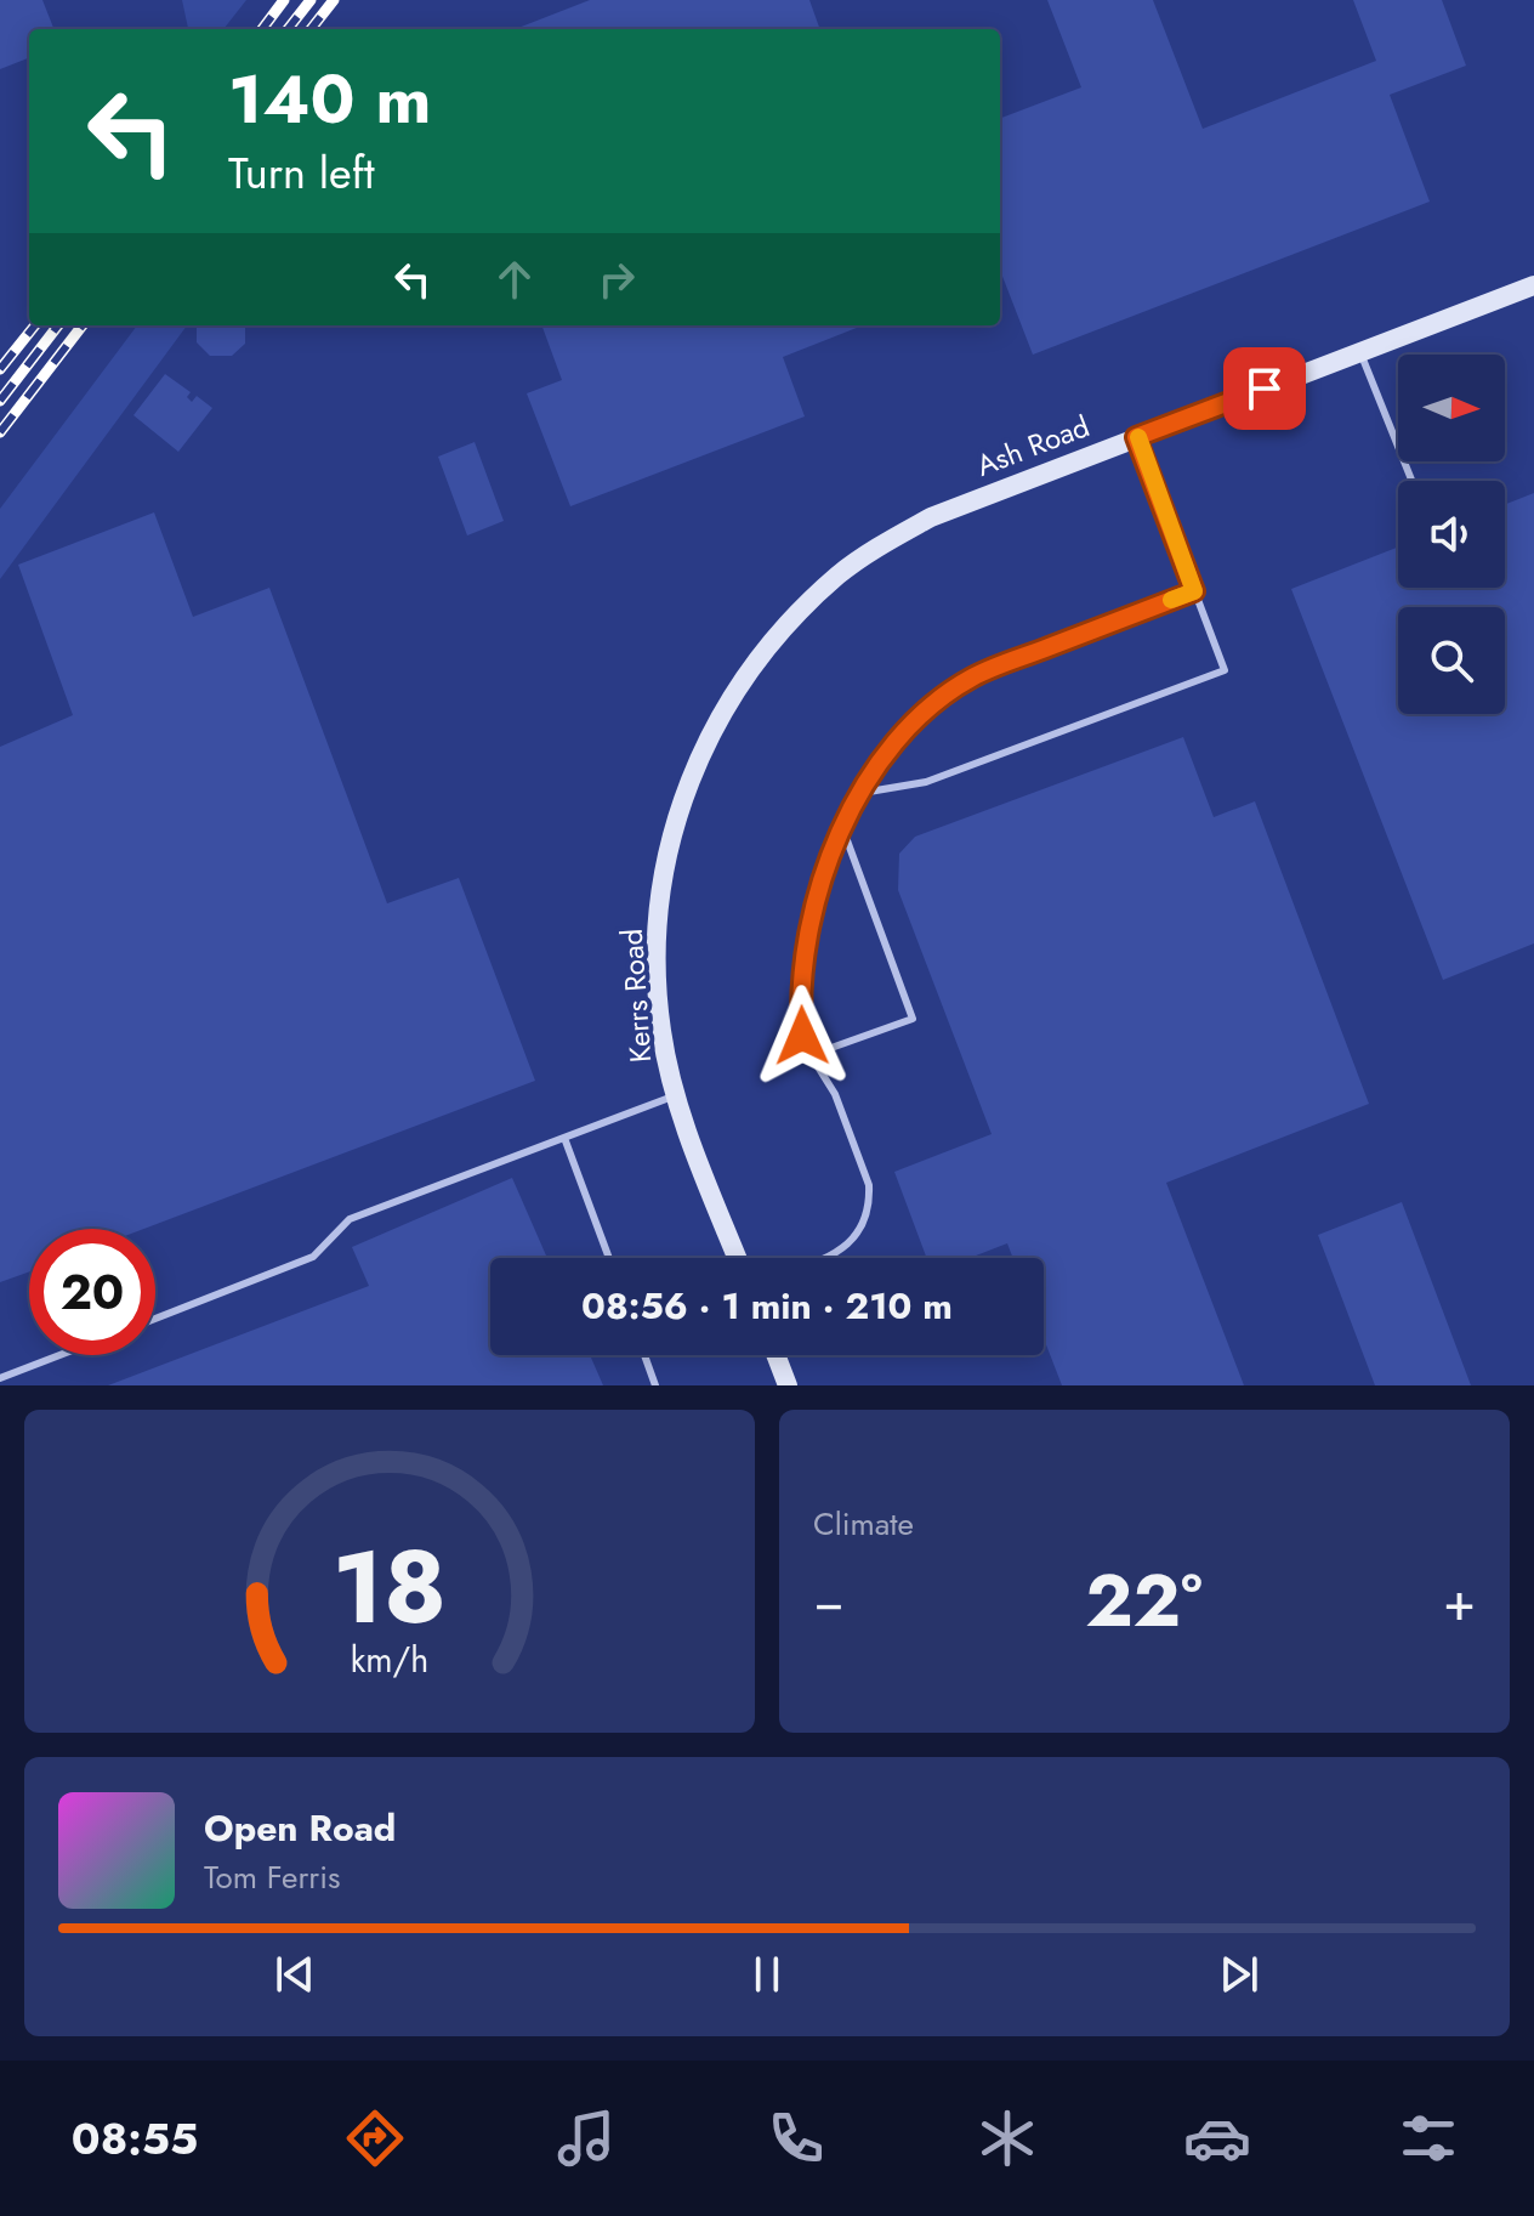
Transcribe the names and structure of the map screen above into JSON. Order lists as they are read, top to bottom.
{
  "streets": {
    "main road": ["Ash Road", "Kerrs Road"]
  },
  "crossings": [
    ["Ash Road", "Kerrs Road"]
  ],
  "north": "right",
  "page": {
    "turn": ["140 m", "Turn left"],
    "limit": "20",
    "trip": "08:56 · 1 min · 210 m",
    "tile": "Climate",
    "heat": ["−", "22°", "+"],
    "song": ["Open Road", "Tom Ferris"],
    "tabs": "08:55",
    "gauge": ["18", "km/h"]
  }
}
